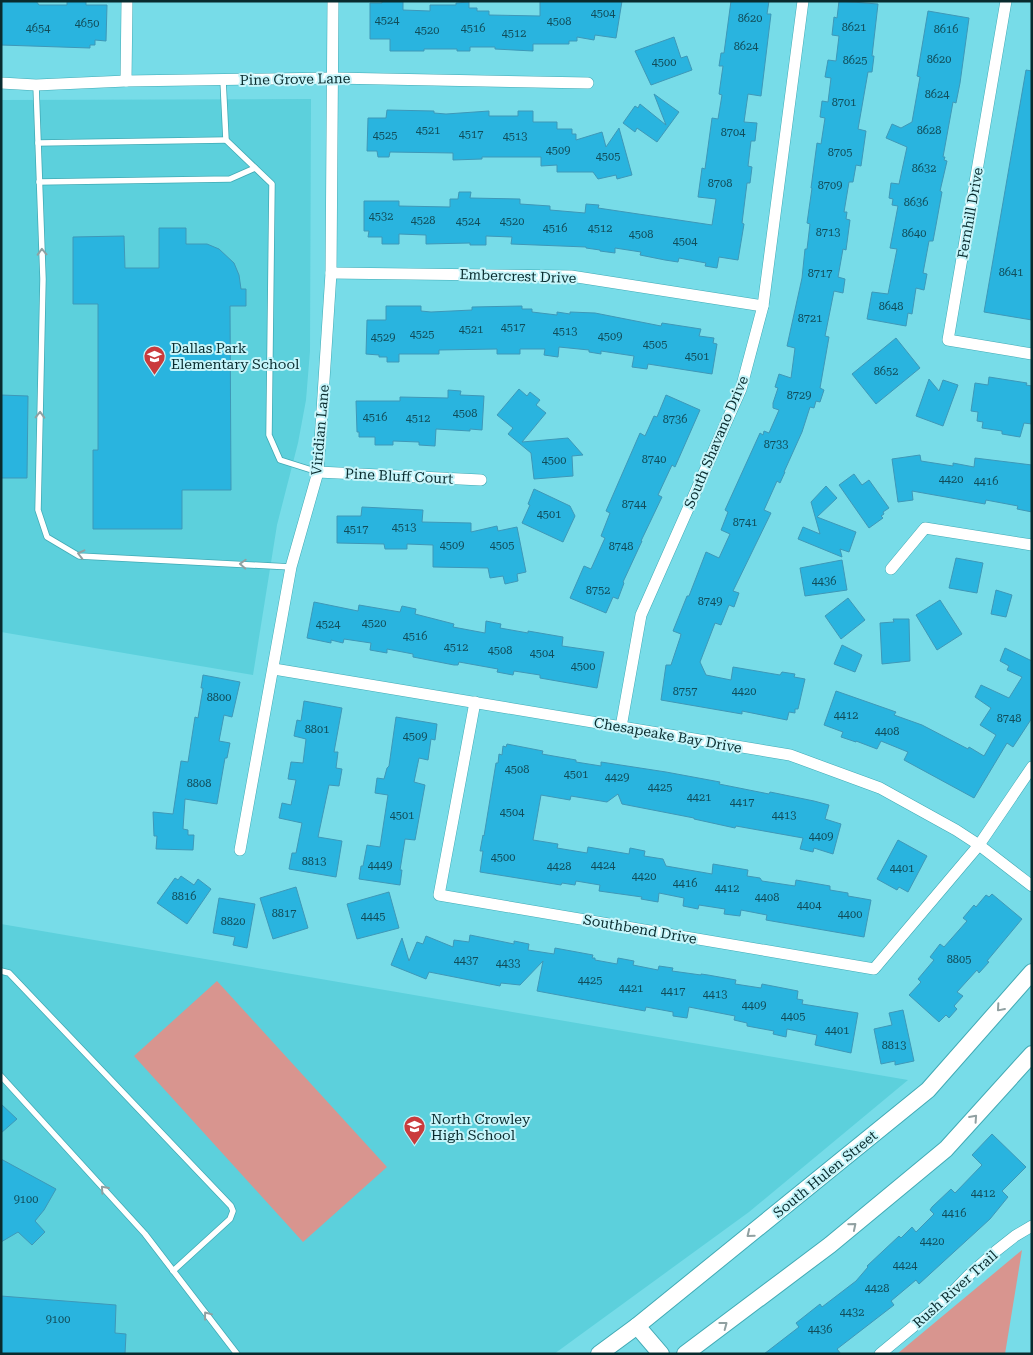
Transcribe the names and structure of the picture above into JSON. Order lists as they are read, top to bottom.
{
  "streets": {
    "main road": ["South Hulen Street"],
    "street": [
      "Pine Grove Lane",
      "Fernhill Drive",
      "Embercrest Drive",
      "Viridian Lane",
      "South Shavano Drive",
      "Pine Bluff Court",
      "Chesapeake Bay Drive",
      "Southbend Drive",
      "Rush River Trail"
    ]
  },
  "crossings": [
    ["Pine Grove Lane", "Viridian Lane"],
    ["Embercrest Drive", "Viridian Lane"],
    ["Embercrest Drive", "South Shavano Drive"],
    ["Viridian Lane", "Pine Bluff Court"],
    ["Viridian Lane", "Chesapeake Bay Drive"],
    ["South Shavano Drive", "Chesapeake Bay Drive"],
    ["Chesapeake Bay Drive", "Southbend Drive"]
  ],
  "places": {
    "school or university": ["Dallas Park Elementary School", "North Crowley High School"]
  },
  "house_numbers": [
    "4504",
    "8620",
    "4524",
    "4508",
    "4650",
    "8621",
    "4654",
    "4516",
    "8616",
    "4520",
    "4512",
    "8624",
    "8620",
    "8625",
    "4500",
    "8624",
    "8701",
    "4521",
    "8628",
    "8704",
    "4517",
    "4525",
    "4513",
    "4509",
    "8705",
    "4505",
    "8632",
    "8708",
    "8709",
    "8636",
    "4532",
    "4528",
    "4524",
    "4520",
    "4516",
    "4512",
    "8713",
    "8640",
    "4508",
    "4504",
    "8641",
    "8717",
    "8648",
    "8721",
    "4517",
    "4521",
    "4513",
    "4525",
    "4509",
    "4529",
    "4505",
    "4501",
    "8652",
    "8729",
    "4508",
    "4516",
    "4512",
    "8736",
    "8733",
    "8740",
    "4500",
    "4420",
    "4416",
    "8744",
    "4501",
    "8741",
    "4513",
    "4517",
    "4509",
    "4505",
    "8748",
    "4436",
    "8752",
    "8749",
    "4520",
    "4524",
    "4516",
    "4512",
    "4508",
    "4504",
    "4500",
    "8757",
    "4420",
    "8800",
    "4412",
    "8748",
    "8801",
    "4408",
    "4509",
    "4508",
    "4501",
    "4429",
    "8808",
    "4425",
    "4421",
    "4417",
    "4504",
    "4501",
    "4413",
    "4409",
    "4500",
    "8813",
    "4449",
    "4424",
    "4428",
    "4401",
    "4420",
    "4416",
    "4412",
    "8816",
    "4408",
    "4404",
    "8817",
    "4400",
    "4445",
    "8820",
    "8805",
    "4437",
    "4433",
    "4425",
    "4421",
    "4417",
    "4413",
    "4409",
    "4405",
    "4401",
    "8813",
    "4412",
    "9100",
    "4416",
    "4420",
    "4424",
    "4428",
    "4432",
    "9100",
    "4436"
  ]
}
